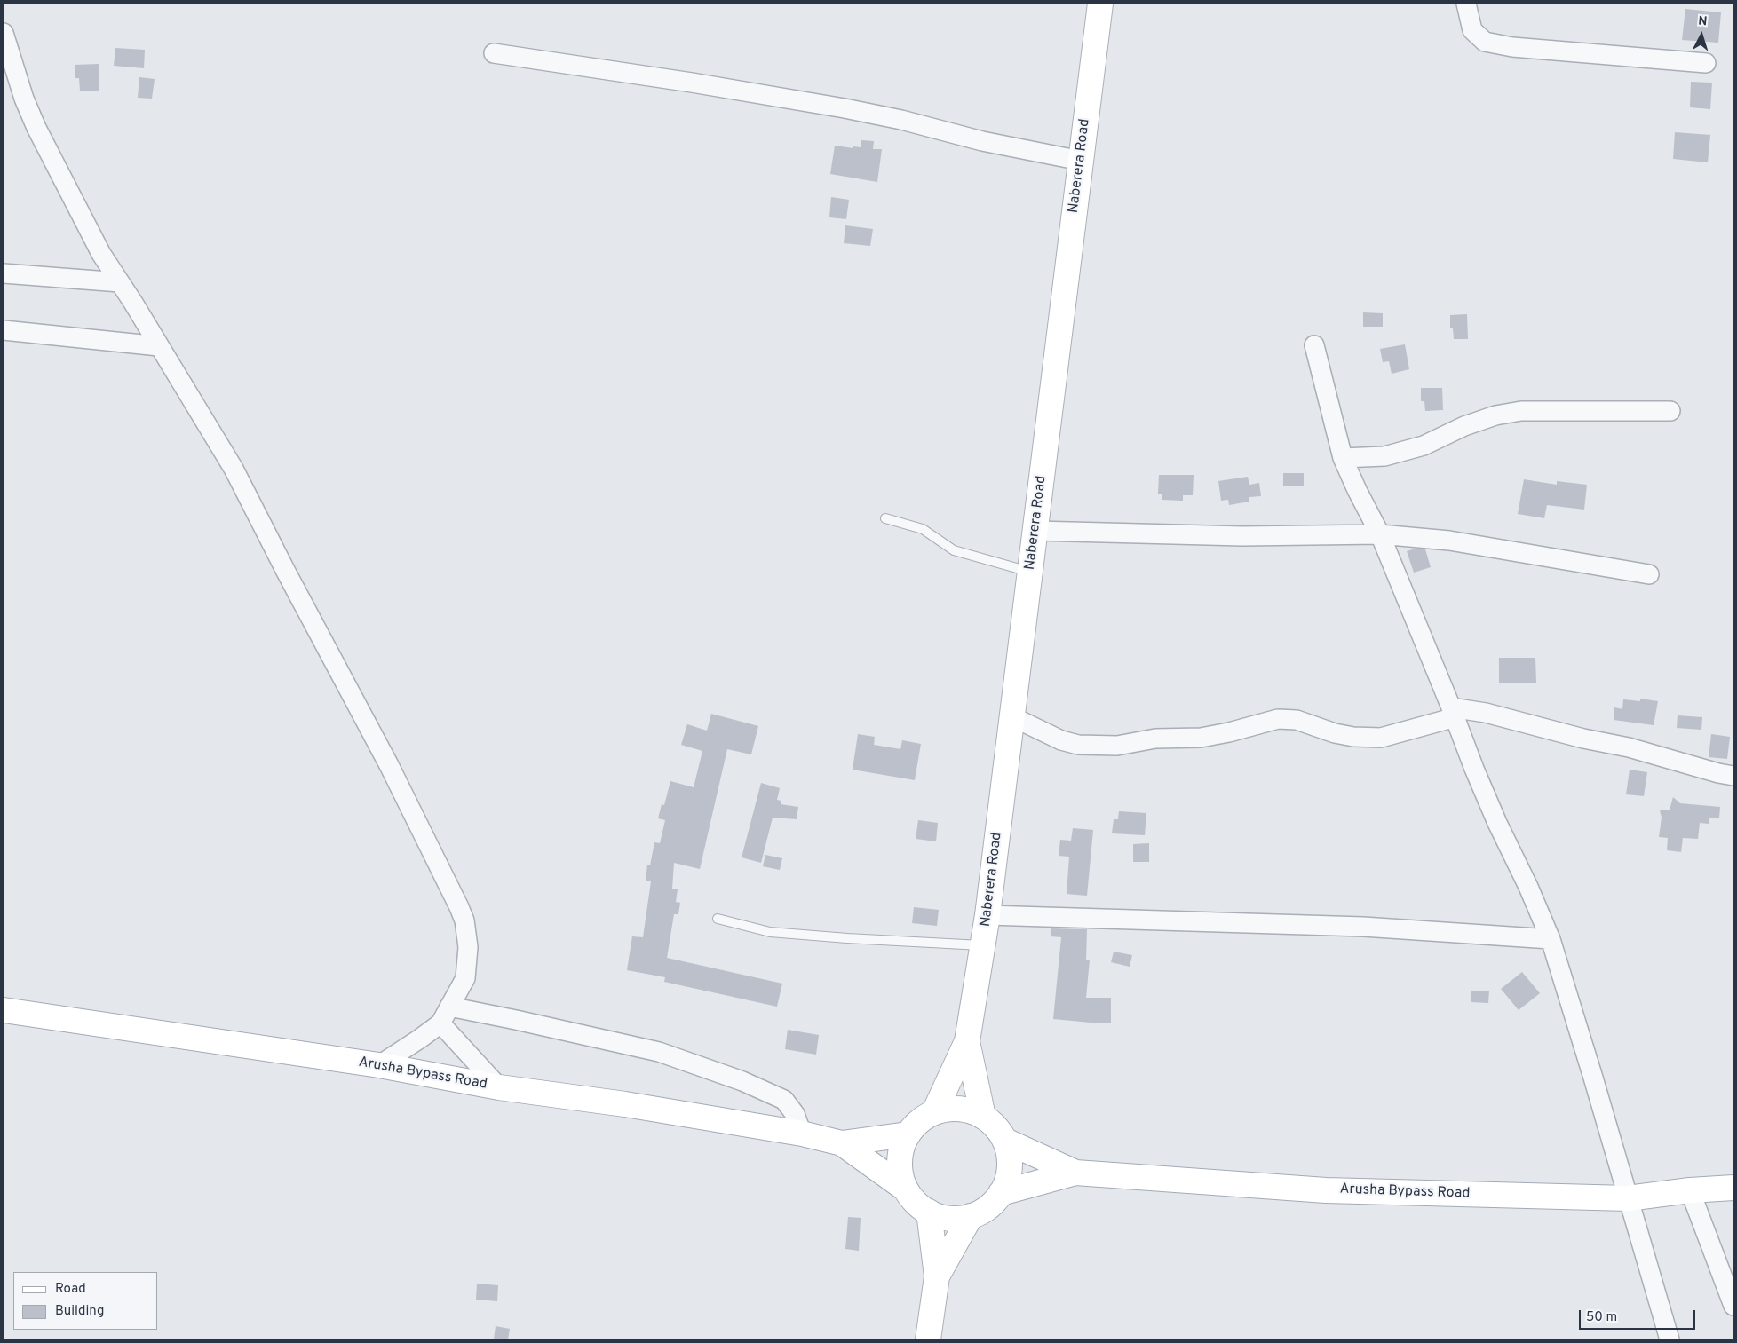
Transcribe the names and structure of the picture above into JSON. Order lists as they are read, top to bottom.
{
  "streets": {
    "main road": ["Naberera Road", "Arusha Bypass Road"]
  },
  "crossings": [
    ["Naberera Road", "Arusha Bypass Road"]
  ],
  "legend": ["Road", "Building"],
  "scale_bar": "50 m",
  "north": "top"
}
